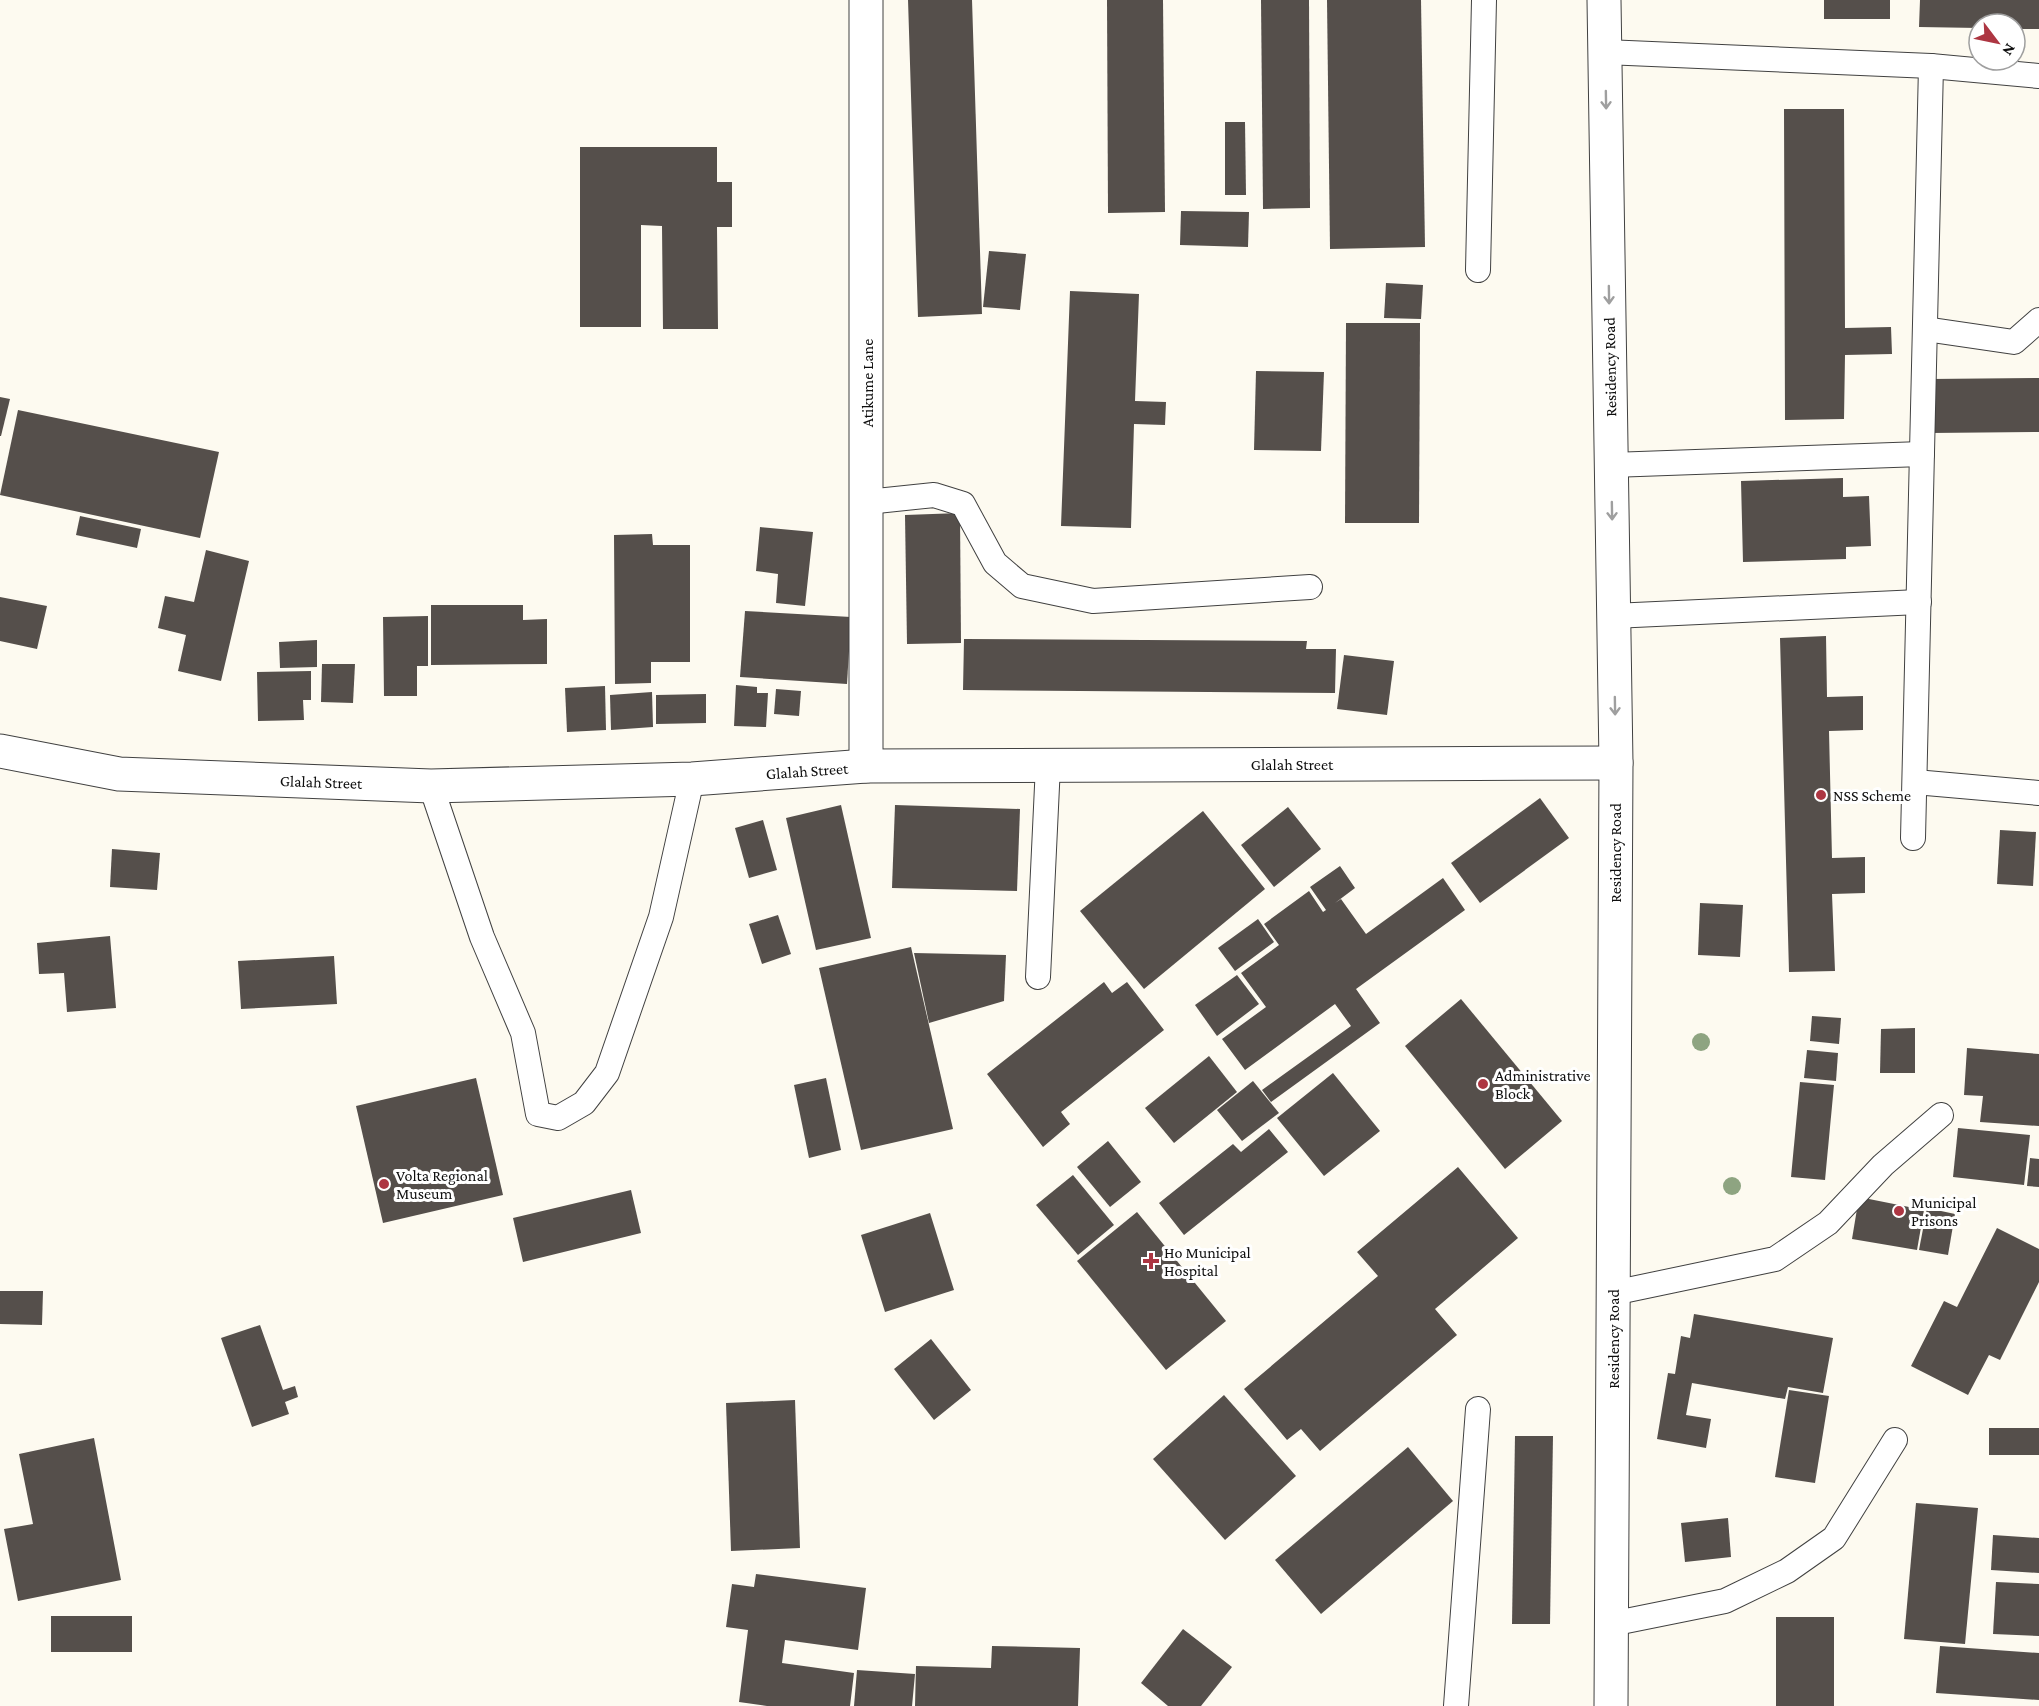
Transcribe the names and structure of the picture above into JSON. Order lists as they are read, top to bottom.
{
  "streets": {
    "street": ["Residency Road", "Atikume Lane", "Glalah Street"]
  },
  "crossings": [
    ["Residency Road", "Glalah Street"],
    ["Atikume Lane", "Glalah Street"]
  ],
  "one_way": ["Residency Road"],
  "places": {
    "other": [
      "NSS Scheme",
      "Administrative Block",
      "Volta Regional Museum",
      "Municipal Prisons"
    ],
    "health": ["Ho Municipal Hospital"]
  },
  "north": "bottom right"
}
